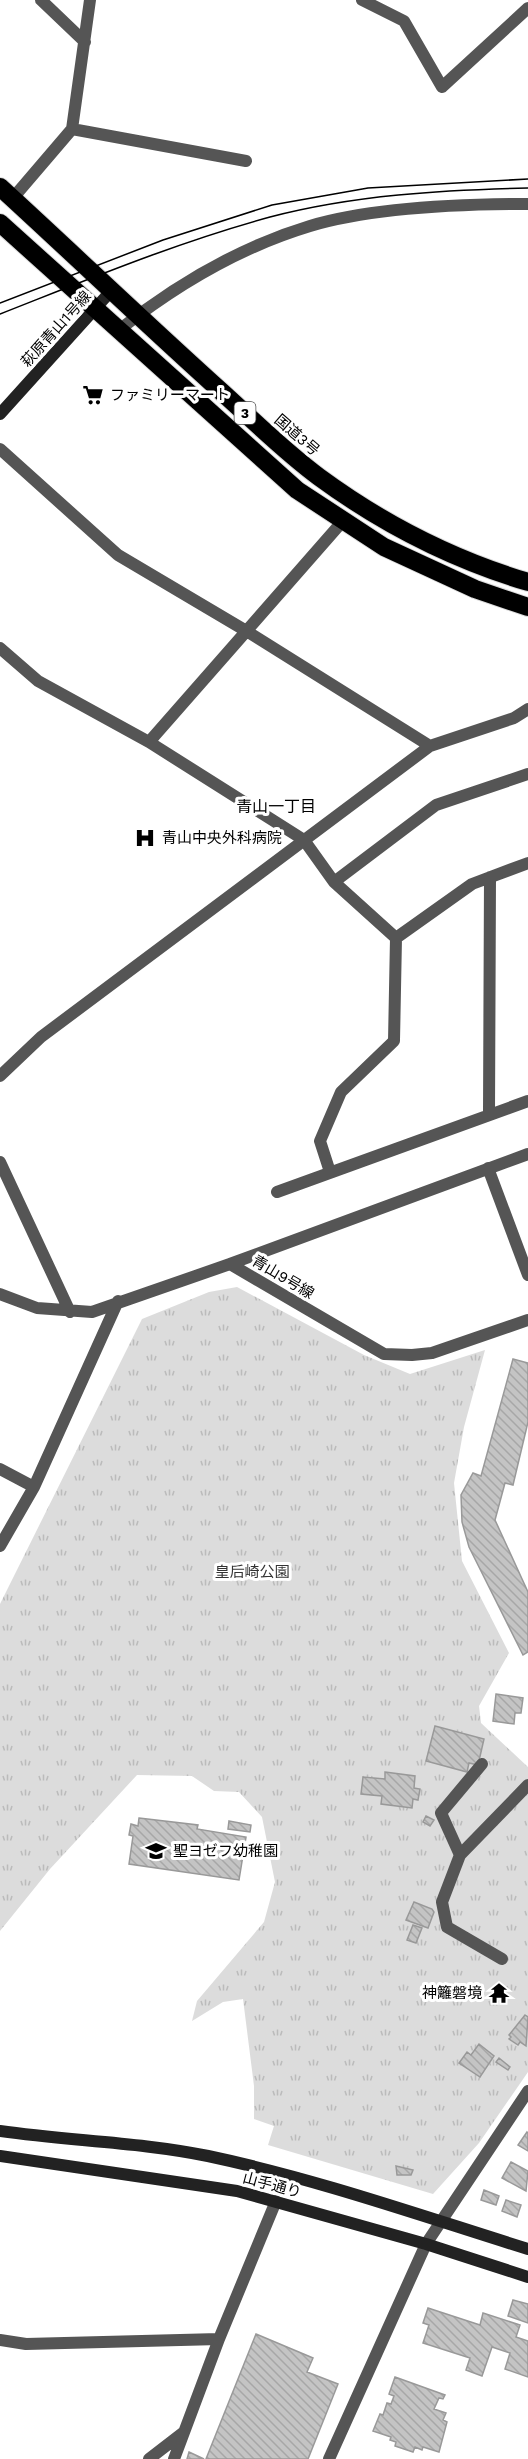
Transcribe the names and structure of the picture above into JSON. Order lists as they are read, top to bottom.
{
  "streets": {
    "highway": ["3", "国道3号"],
    "street": ["萩原青山1号線", "青山9号線", "山手通り"]
  },
  "crossings": [
    ["萩原青山1号線", "3"],
    ["萩原青山1号線", "国道3号"]
  ],
  "districts": ["青山一丁目"],
  "parks": ["皇后崎公園"],
  "places": {
    "supermarket": ["ファミリーマート"],
    "hospital": ["青山中央外科病院"],
    "school or university": ["聖ヨゼフ幼稚園"],
    "temple": ["神籬磐境"]
  }
}
